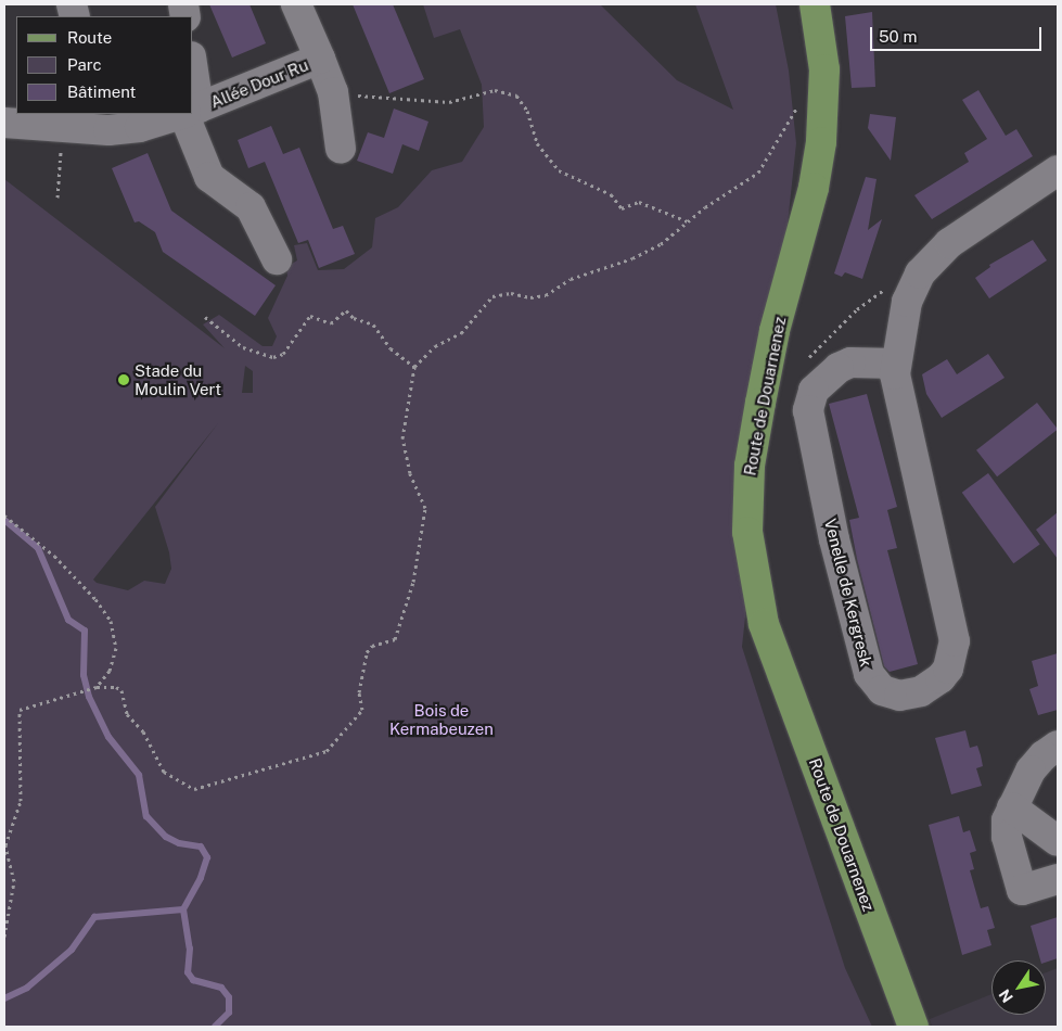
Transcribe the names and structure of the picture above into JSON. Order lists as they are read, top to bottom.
{
  "streets": {
    "main road": ["Route de Douarnenez"],
    "street": ["Allée Dour Ru", "Venelle de Kergresk"]
  },
  "parks": ["Bois de Kermabeuzen"],
  "places": ["Stade du Moulin Vert"],
  "legend": ["Route", "Parc", "Bâtiment"],
  "scale_bar": "50 m",
  "north": "bottom left"
}
